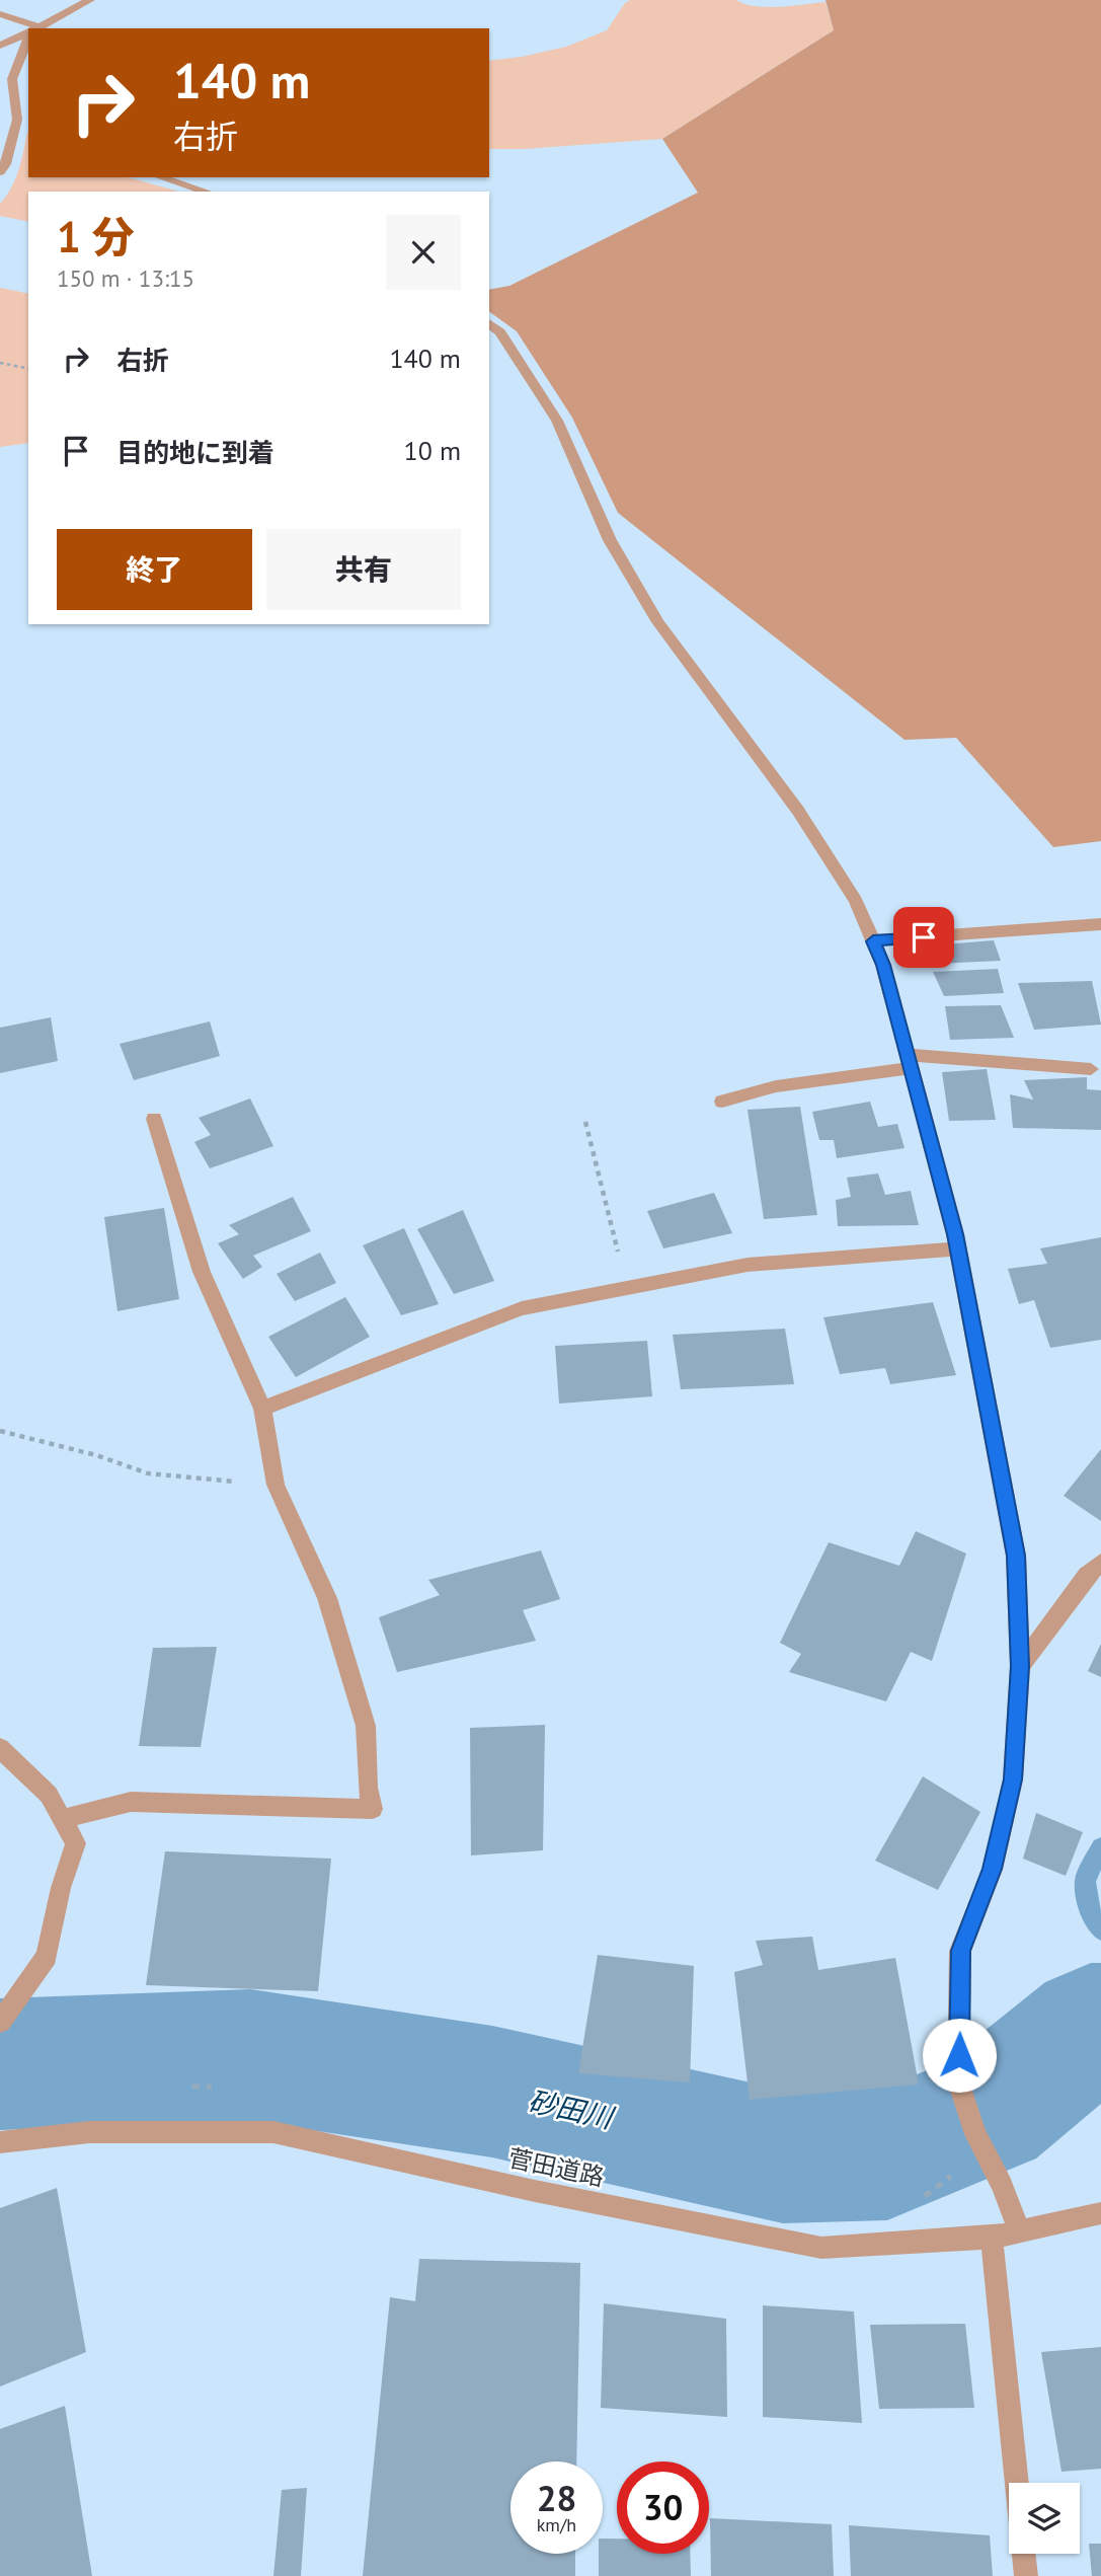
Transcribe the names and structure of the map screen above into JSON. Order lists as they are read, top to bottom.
{
  "streets": {
    "street": ["菅田道路"]
  },
  "water": ["砂田川"],
  "page": {
    "turn": ["140 m", "右折"],
    "heading": ["1 分", "150 m · 13:15"],
    "list": [
      {
        "name": "右折",
        "value": "140 m"
      },
      {
        "name": "目的地に到着",
        "value": "10 m"
      }
    ],
    "buttons": ["終了", "共有"],
    "speed": "28 km/h",
    "limit": "30"
  }
}
